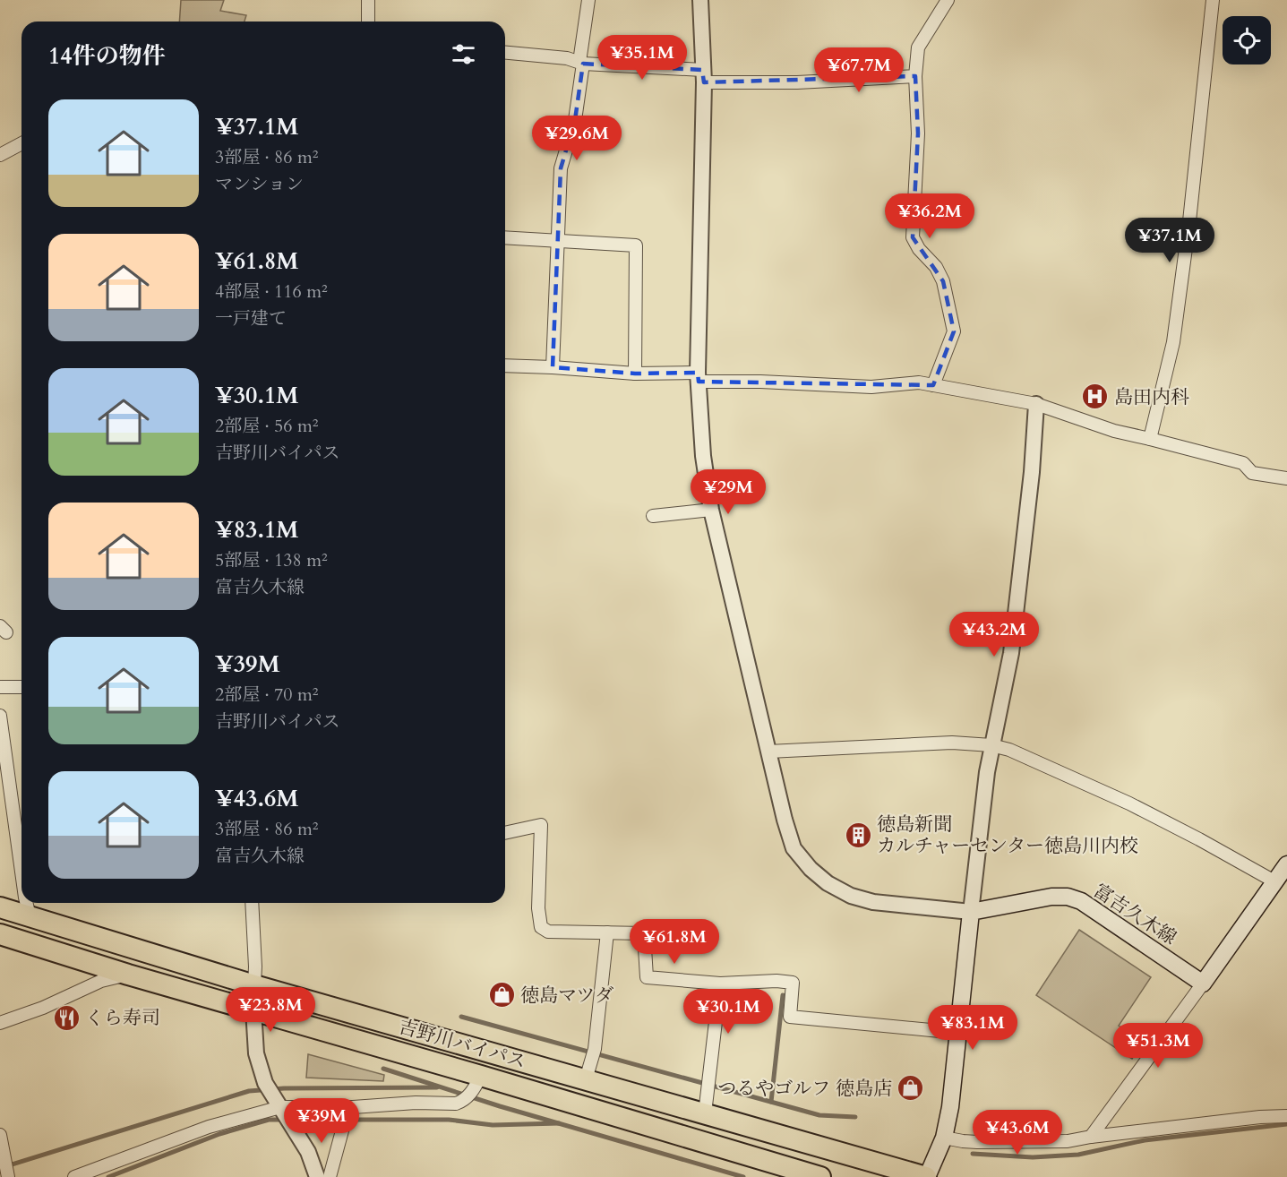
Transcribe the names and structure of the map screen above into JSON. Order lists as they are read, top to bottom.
{
  "streets": {
    "highway": ["吉野川バイパス"],
    "main road": ["富吉久木線"]
  },
  "places": {
    "hospital": ["島田内科"],
    "building": ["徳島新聞 カルチャーセンター徳島川内校"],
    "shop": ["徳島マツダ", "つるやゴルフ 徳島店"],
    "restaurant": ["くら寿司"]
  },
  "page": {
    "heading": "14件の物件",
    "price": [
      "¥35.1M",
      "¥67.7M",
      "¥29.6M",
      "¥36.2M",
      "¥37.1M",
      "¥29M",
      "¥43.2M",
      "¥61.8M",
      "¥23.8M",
      "¥30.1M",
      "¥83.1M",
      "¥51.3M",
      "¥39M",
      "¥43.6M"
    ],
    "list": [
      {
        "name": "¥37.1M",
        "note": "3部屋 · 86 m² · マンション"
      },
      {
        "name": "¥61.8M",
        "note": "4部屋 · 116 m² · 一戸建て"
      },
      {
        "name": "¥30.1M",
        "note": "2部屋 · 56 m² · 吉野川バイパス"
      },
      {
        "name": "¥83.1M",
        "note": "5部屋 · 138 m² · 富吉久木線"
      },
      {
        "name": "¥39M",
        "note": "2部屋 · 70 m² · 吉野川バイパス"
      },
      {
        "name": "¥43.6M",
        "note": "3部屋 · 86 m² · 富吉久木線"
      }
    ]
  }
}
